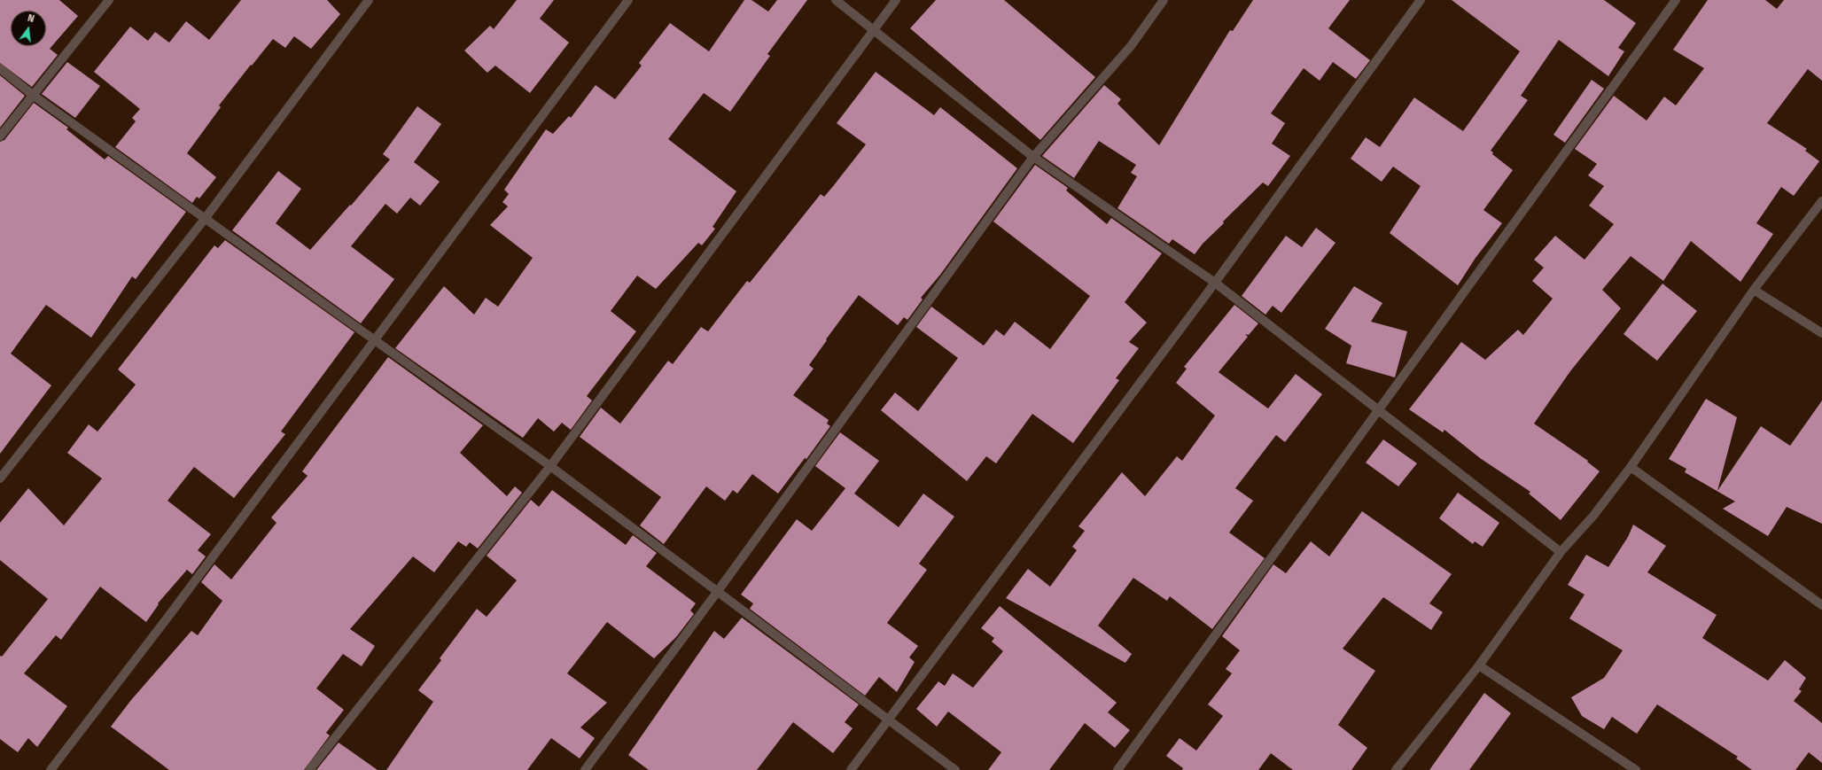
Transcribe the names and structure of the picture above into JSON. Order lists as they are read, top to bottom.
{
  "north": "top"
}
